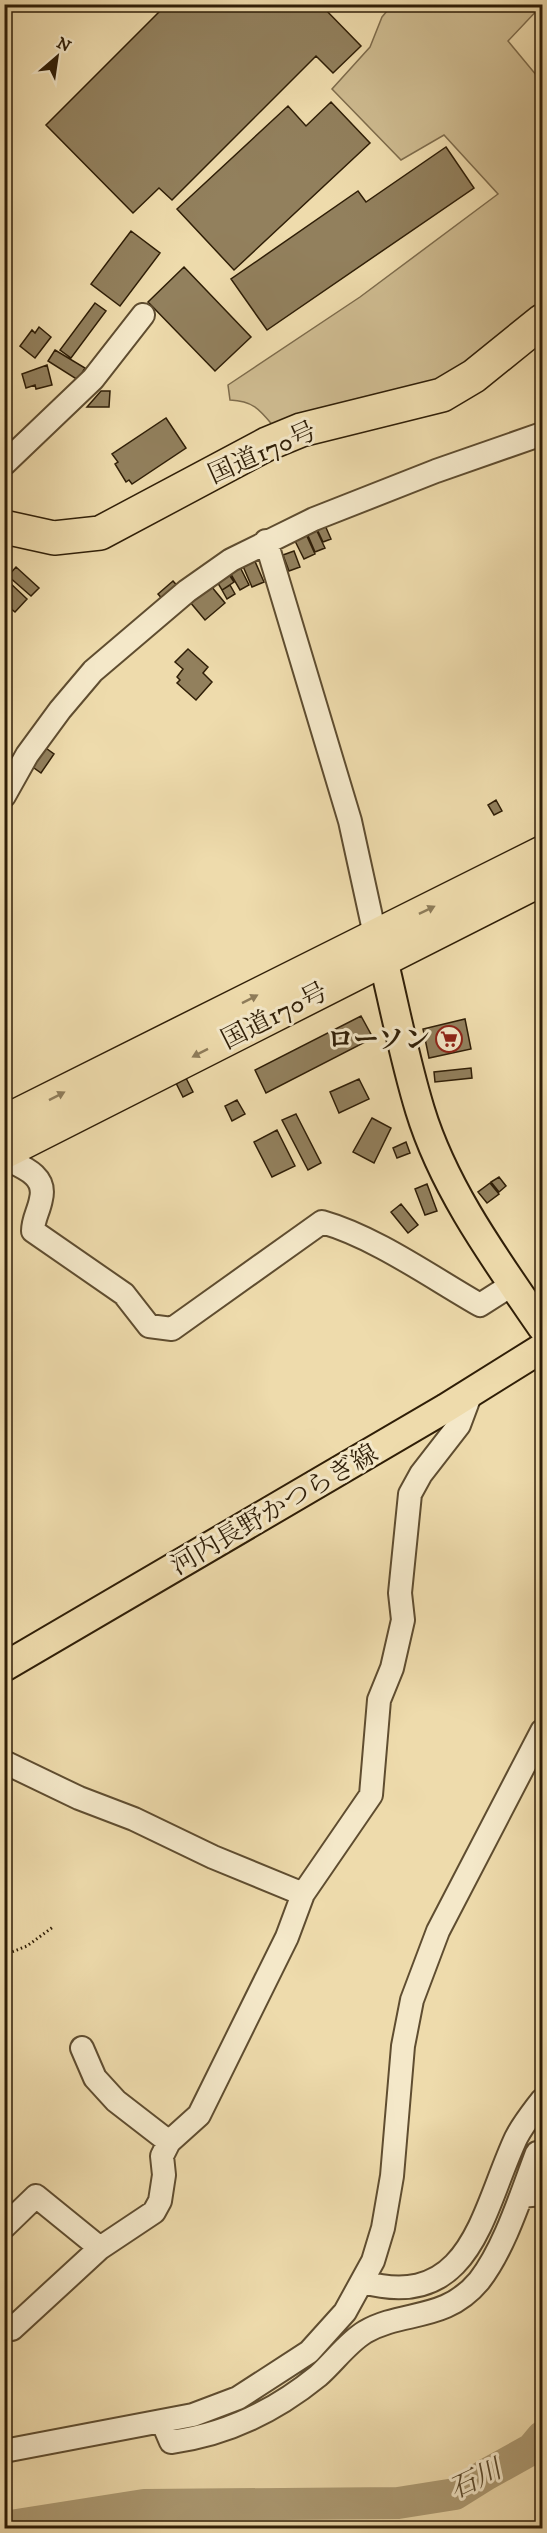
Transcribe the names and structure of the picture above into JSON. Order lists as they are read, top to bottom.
{
  "streets": {
    "highway": ["国道170号"],
    "main road": ["河内長野かつらぎ線"]
  },
  "water": ["石川"],
  "places": {
    "supermarket": ["ローソン"]
  },
  "north": "top right"
}
